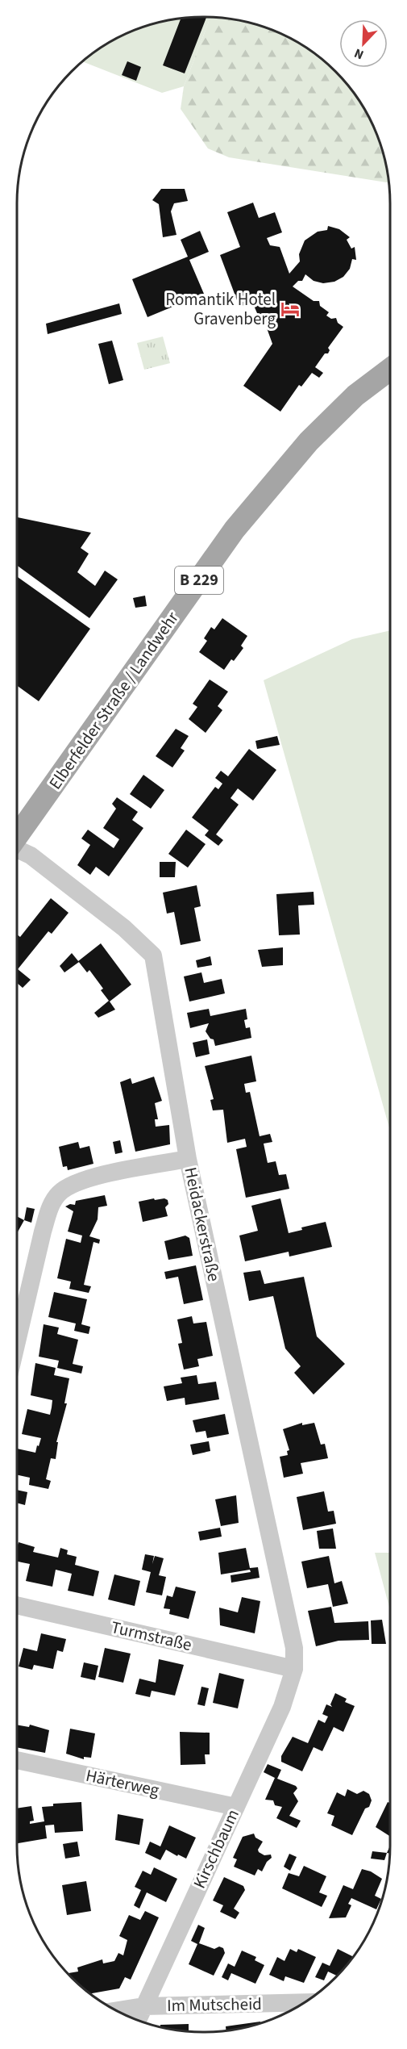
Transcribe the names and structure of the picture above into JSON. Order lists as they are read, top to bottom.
{
  "streets": {
    "main road": ["B 229", "Elberfelder Straße / Landwehr"],
    "street": [
      "Heidackerstraße",
      "Turmstraße",
      "Härterweg",
      "Kirschbaum",
      "Im Mutscheid"
    ]
  },
  "crossings": [
    ["Heidackerstraße", "Turmstraße"],
    ["Heidackerstraße", "Kirschbaum"],
    ["Turmstraße", "Kirschbaum"],
    ["Härterweg", "Kirschbaum"],
    ["Kirschbaum", "Im Mutscheid"]
  ],
  "places": {
    "hotel": ["Romantik Hotel Gravenberg"]
  },
  "north": "bottom left"
}
